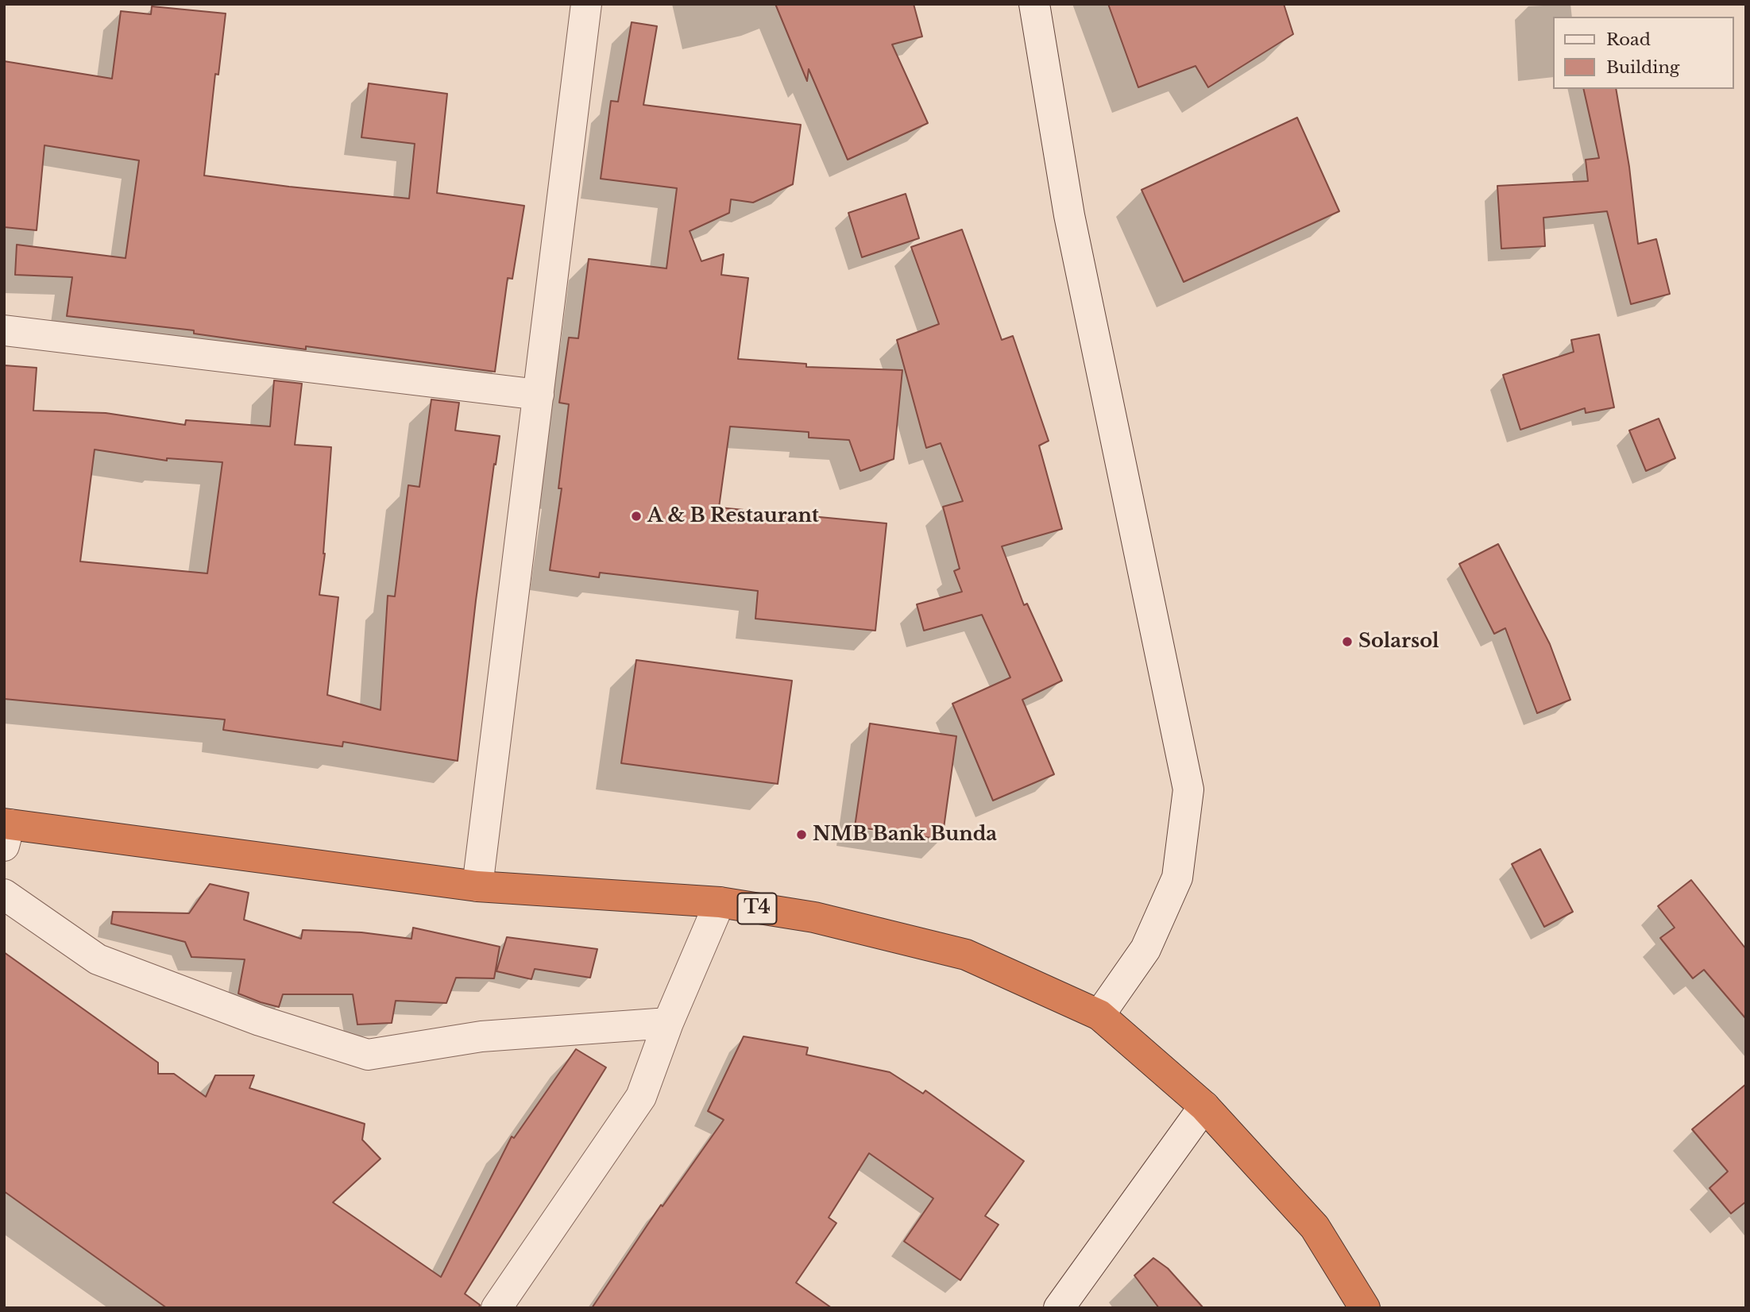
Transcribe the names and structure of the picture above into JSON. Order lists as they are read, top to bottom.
{
  "streets": {
    "highway": ["T4"]
  },
  "places": ["A & B Restaurant", "Solarsol", "NMB Bank Bunda"],
  "legend": ["Road", "Building"]
}
